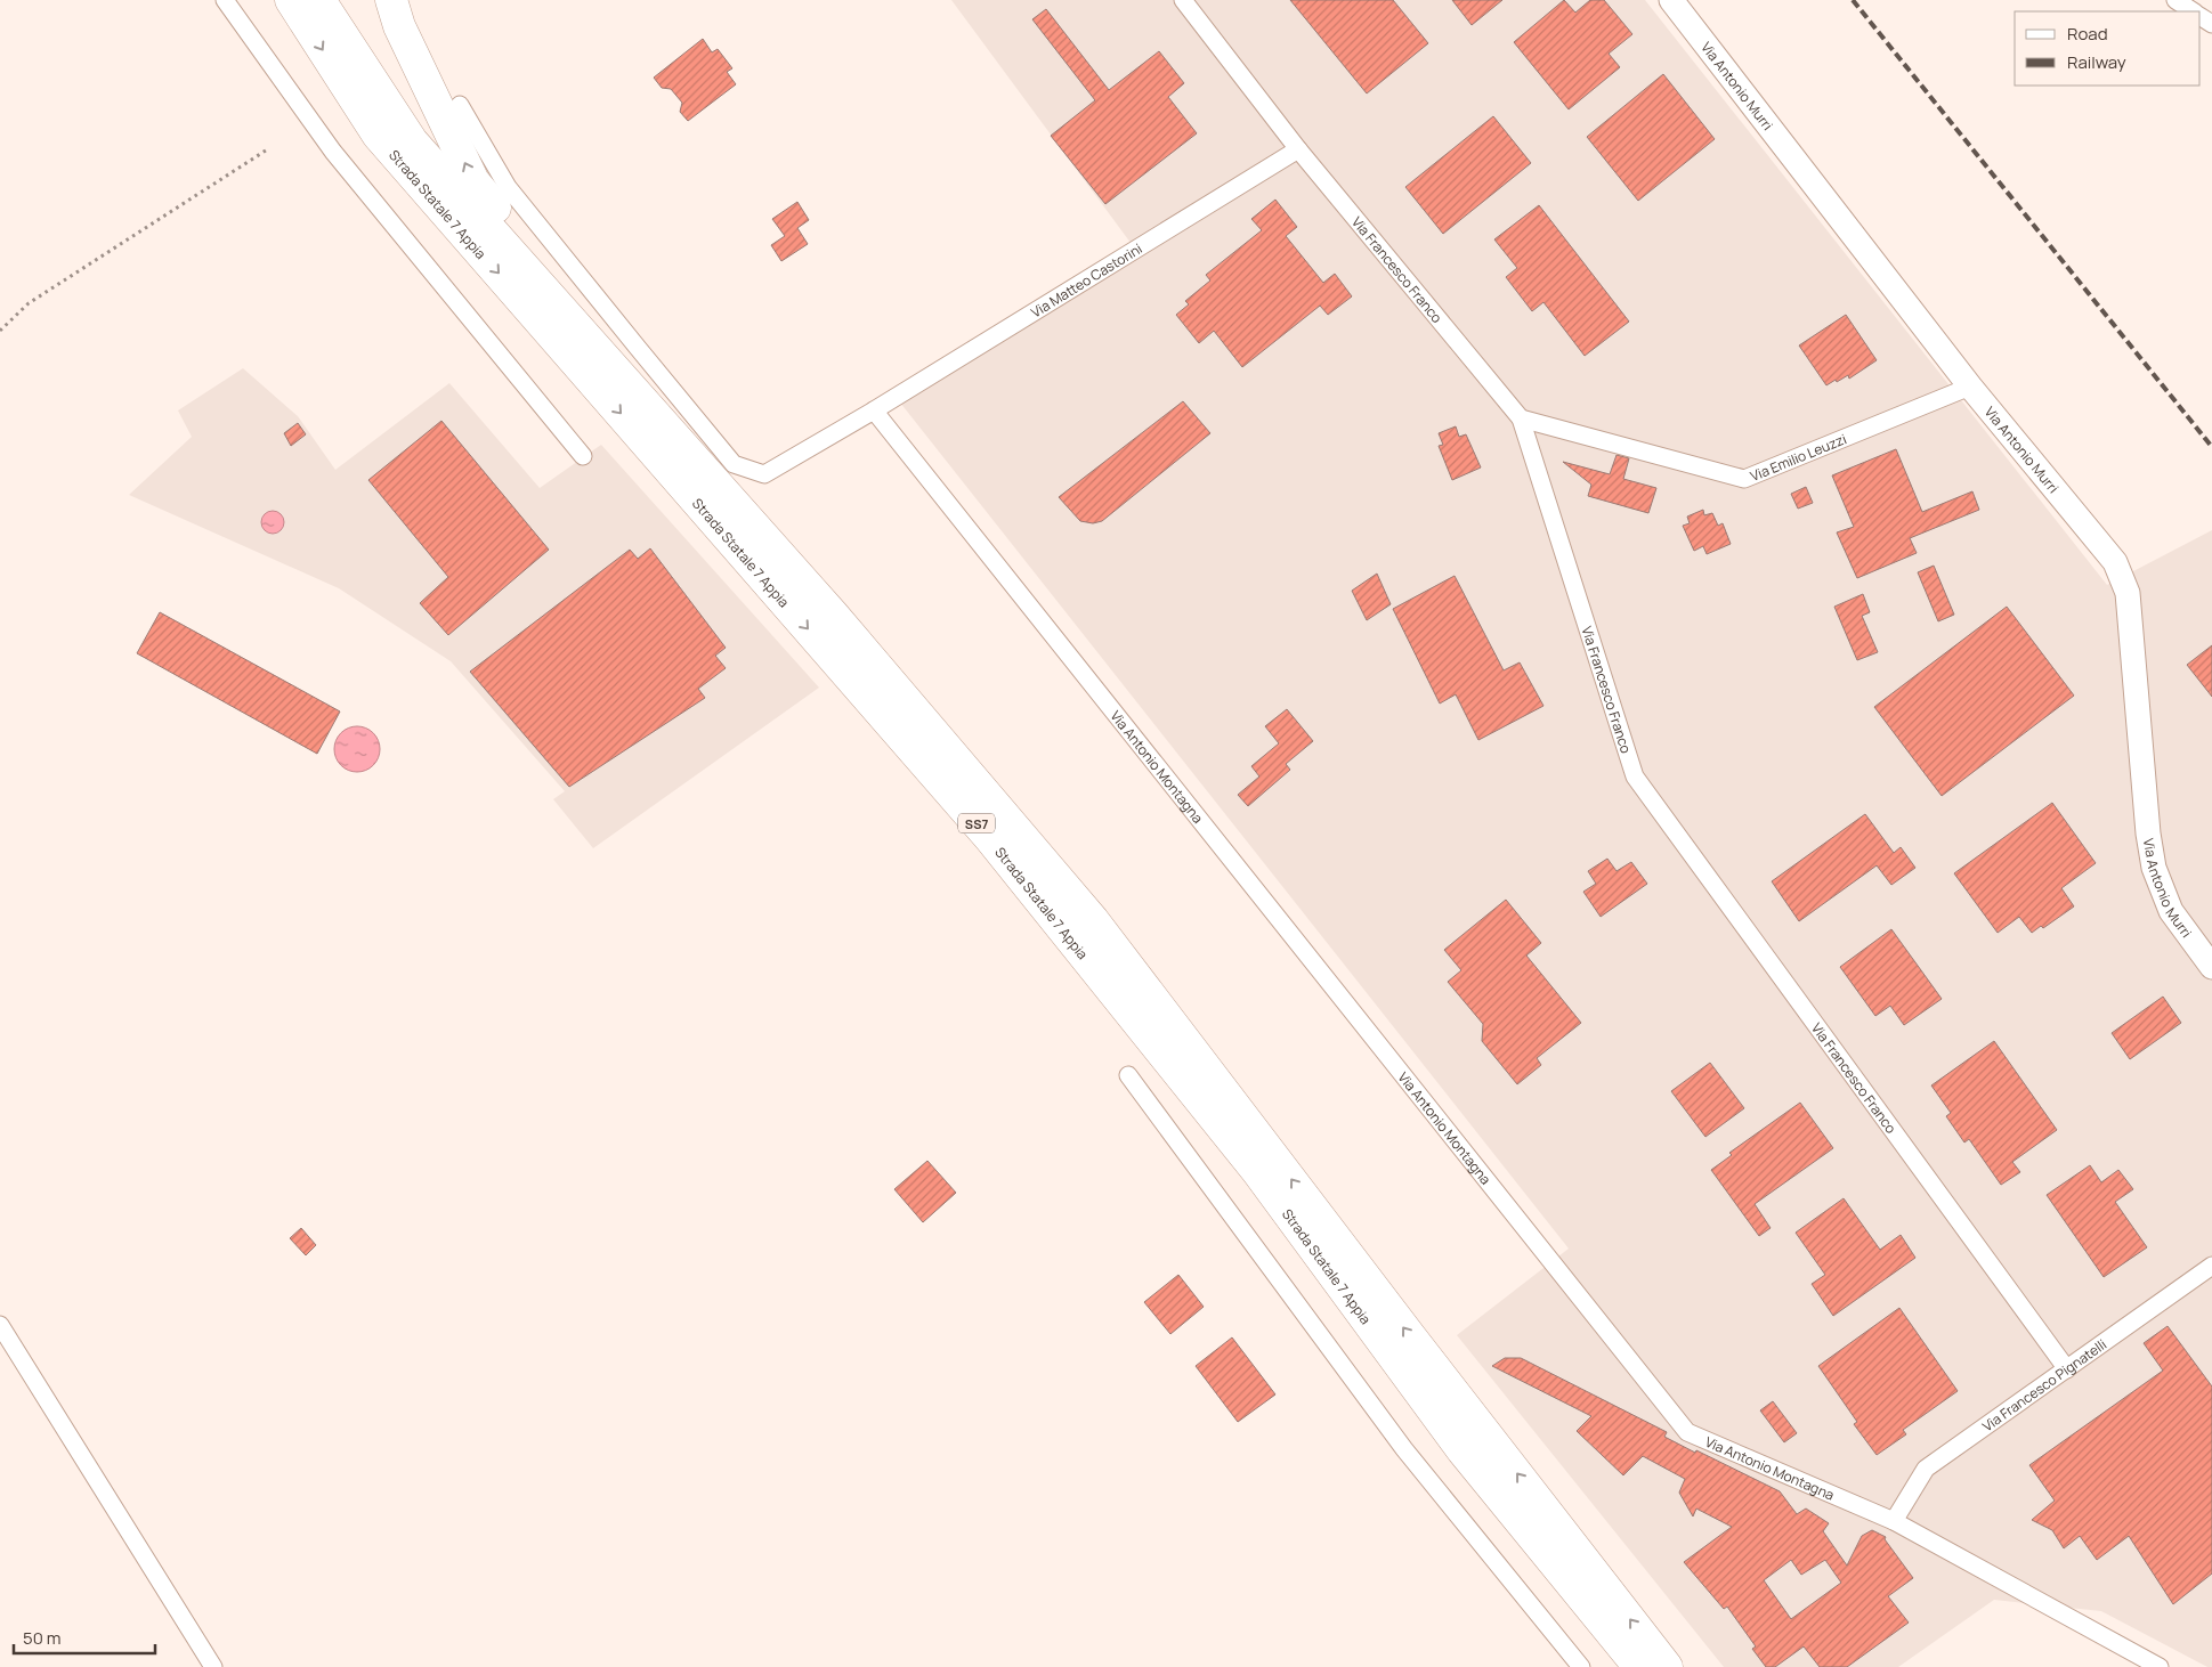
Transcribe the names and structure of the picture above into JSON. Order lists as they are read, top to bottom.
{
  "streets": {
    "highway": ["Strada Statale 7 Appia", "SS7"],
    "street": [
      "Via Antonio Murri",
      "Via Francesco Franco",
      "Via Matteo Castorini",
      "Via Emilio Leuzzi",
      "Via Antonio Montagna",
      "Via Francesco Pignatelli"
    ]
  },
  "crossings": [
    ["Via Antonio Murri", "Via Emilio Leuzzi"],
    ["Via Francesco Franco", "Via Matteo Castorini"],
    ["Via Francesco Franco", "Via Emilio Leuzzi"],
    ["Via Francesco Franco", "Via Francesco Pignatelli"],
    ["Via Matteo Castorini", "Via Antonio Montagna"],
    ["Via Antonio Montagna", "Via Francesco Pignatelli"]
  ],
  "legend": ["Road", "Railway"],
  "scale_bar": "50 m"
}
